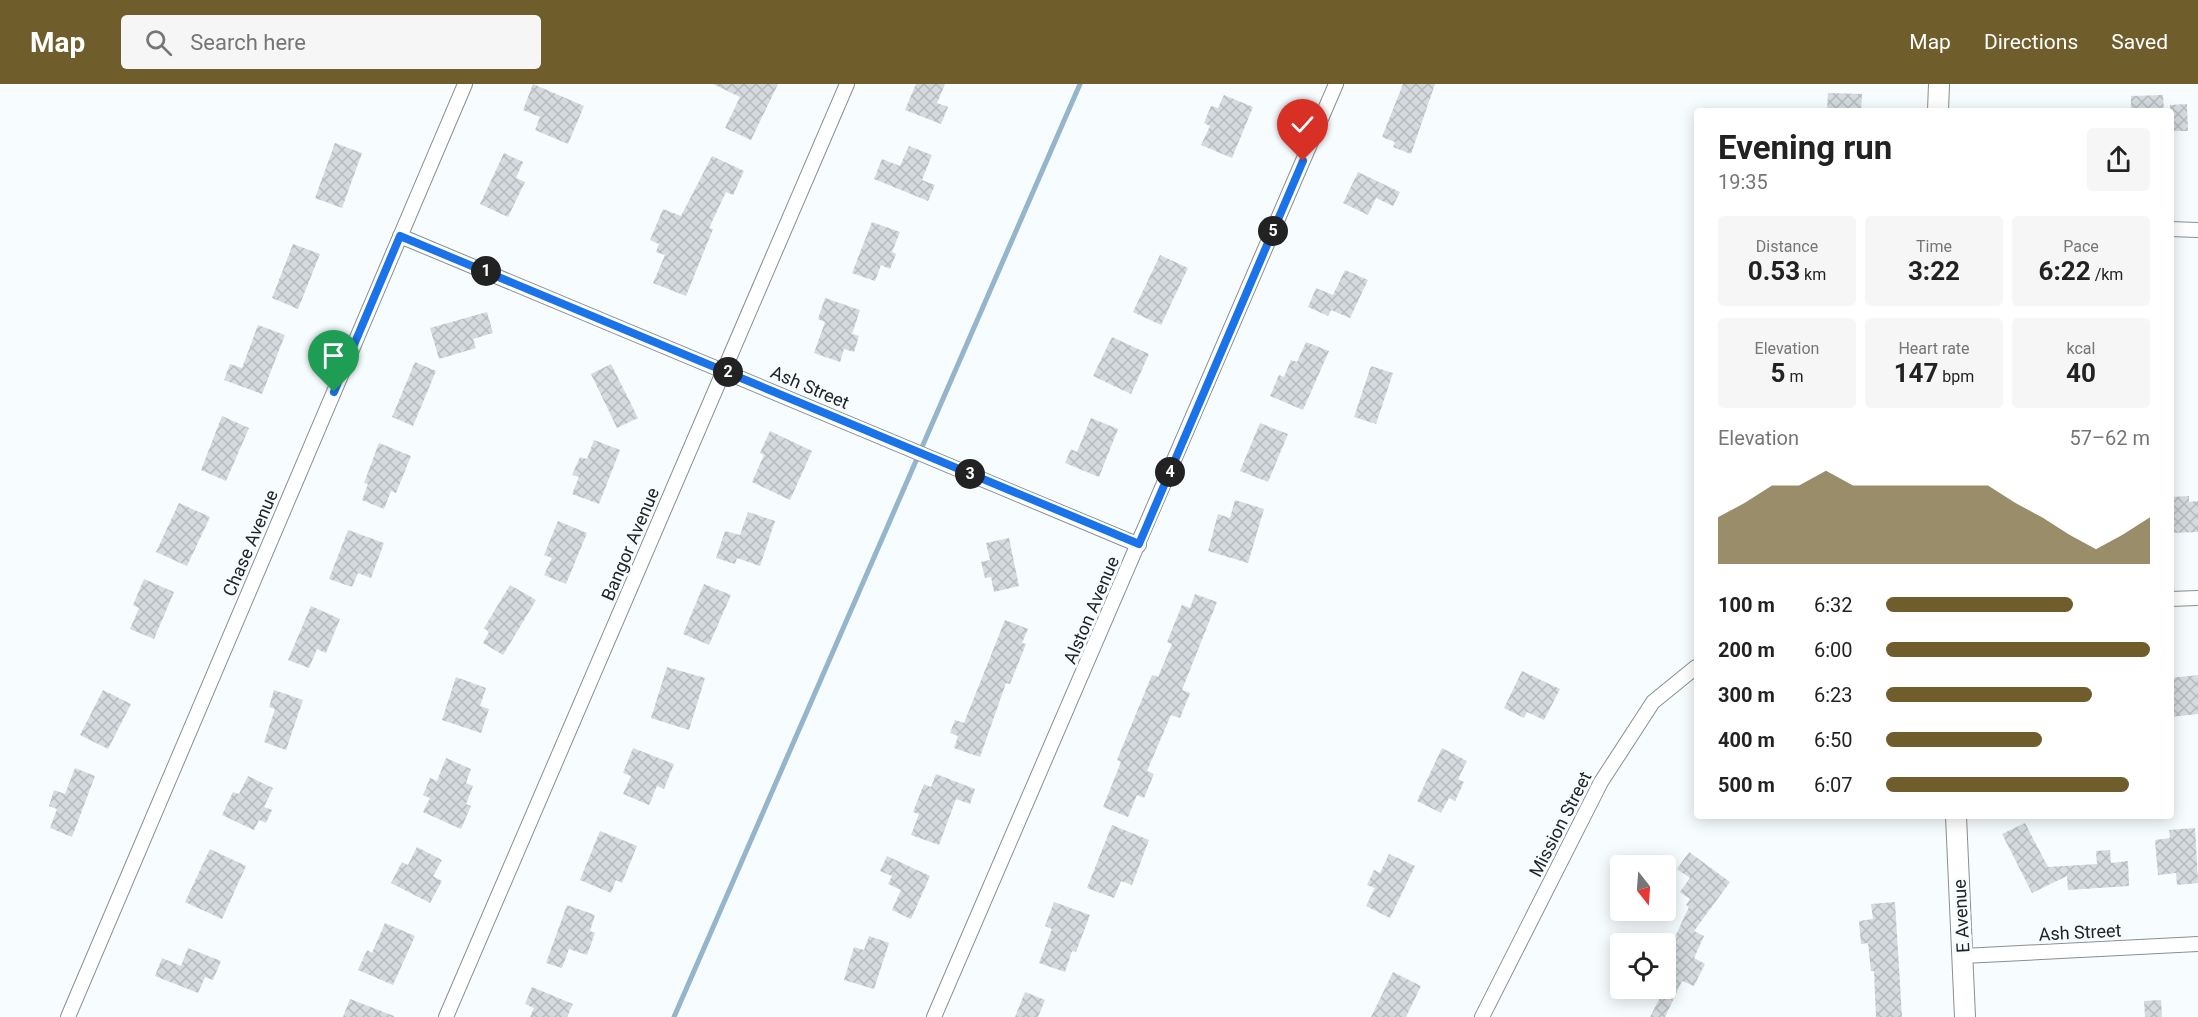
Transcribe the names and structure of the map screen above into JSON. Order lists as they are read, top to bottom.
{
  "streets": {
    "street": [
      "Ash Street",
      "Chase Avenue",
      "Bangor Avenue",
      "Alston Avenue",
      "Mission Street",
      "E Avenue"
    ]
  },
  "crossings": [
    ["Ash Street", "Chase Avenue"],
    ["Ash Street", "Bangor Avenue"],
    ["Ash Street", "Alston Avenue"],
    ["Ash Street", "E Avenue"]
  ],
  "north": "bottom",
  "page": {
    "header": "Map",
    "search": "Search here",
    "nav": ["Map", "Directions", "Saved"],
    "heading": ["Evening run", "19:35"],
    "stats": [
      ["Distance", "0.53 km"],
      ["Time", "3:22"],
      ["Pace", "6:22 /km"],
      ["Elevation", "5 m"],
      ["Heart rate", "147 bpm"],
      ["kcal", "40"]
    ],
    "pins": [
      "5",
      "1",
      "2",
      "4",
      "3"
    ],
    "chart": ["Elevation", "57–62 m"],
    "list": [
      {
        "name": "100 m",
        "note": "6:32"
      },
      {
        "name": "200 m",
        "note": "6:00"
      },
      {
        "name": "300 m",
        "note": "6:23"
      },
      {
        "name": "400 m",
        "note": "6:50"
      },
      {
        "name": "500 m",
        "note": "6:07"
      }
    ]
  }
}
